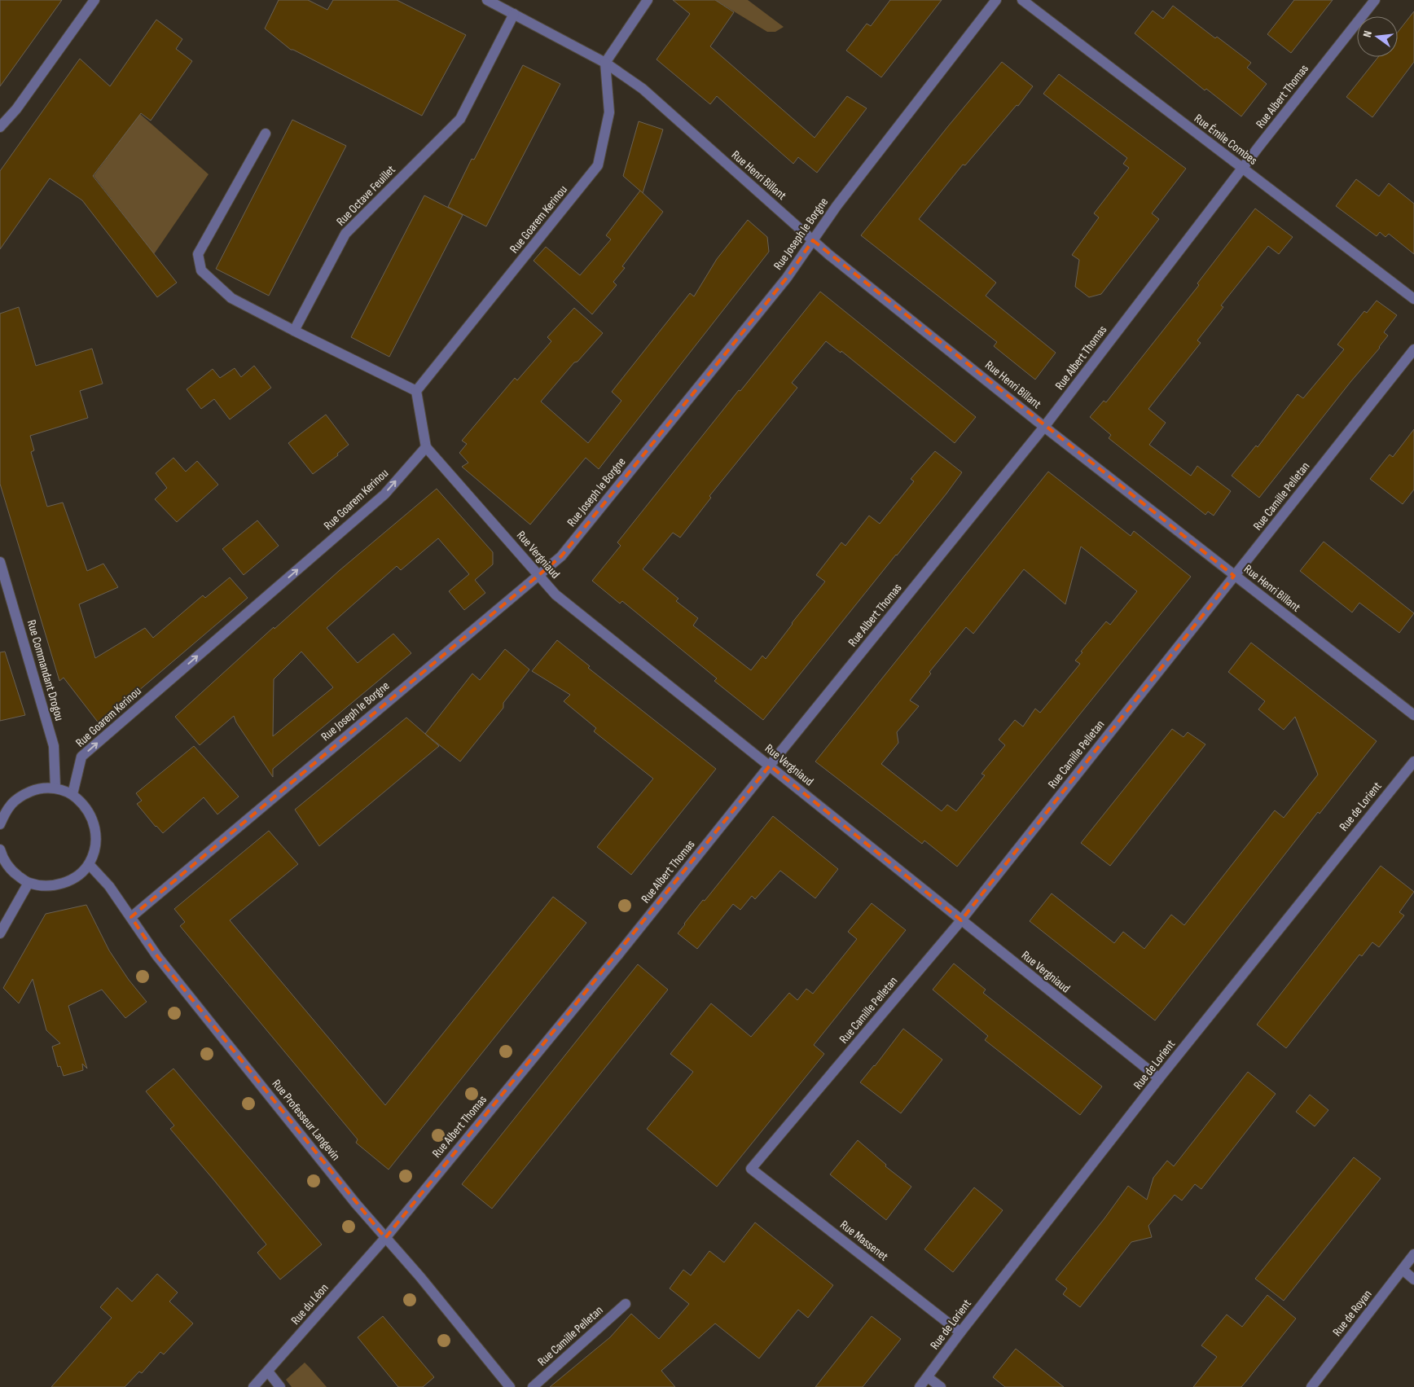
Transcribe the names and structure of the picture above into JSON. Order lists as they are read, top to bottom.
{
  "streets": {
    "street": [
      "Rue Albert Thomas",
      "Rue Émile Combes",
      "Rue Henri Billant",
      "Rue Octave Feuillet",
      "Rue Goarem Kerinou",
      "Rue Joseph le Borgne",
      "Rue Camille Pelletan",
      "Rue Vergniaud",
      "Rue Commandant Drogou",
      "Rue de Lorient",
      "Rue Professeur Langevin",
      "Rue Massenet",
      "Rue du Léon",
      "Rue de Royan"
    ]
  },
  "crossings": [
    ["Rue Albert Thomas", "Rue Émile Combes"],
    ["Rue Albert Thomas", "Rue Henri Billant"],
    ["Rue Albert Thomas", "Rue Vergniaud"],
    ["Rue Albert Thomas", "Rue Professeur Langevin"],
    ["Rue Albert Thomas", "Rue du Léon"],
    ["Rue Henri Billant", "Rue Octave Feuillet"],
    ["Rue Henri Billant", "Rue Goarem Kerinou"],
    ["Rue Henri Billant", "Rue Joseph le Borgne"],
    ["Rue Henri Billant", "Rue Camille Pelletan"],
    ["Rue Goarem Kerinou", "Rue Vergniaud"],
    ["Rue Joseph le Borgne", "Rue Vergniaud"],
    ["Rue Joseph le Borgne", "Rue Professeur Langevin"],
    ["Rue Camille Pelletan", "Rue Vergniaud"],
    ["Rue Camille Pelletan", "Rue Massenet"],
    ["Rue Vergniaud", "Rue de Lorient"],
    ["Rue de Lorient", "Rue Massenet"],
    ["Rue Professeur Langevin", "Rue du Léon"]
  ],
  "one_way": ["Rue Goarem Kerinou"],
  "north": "left"
}
